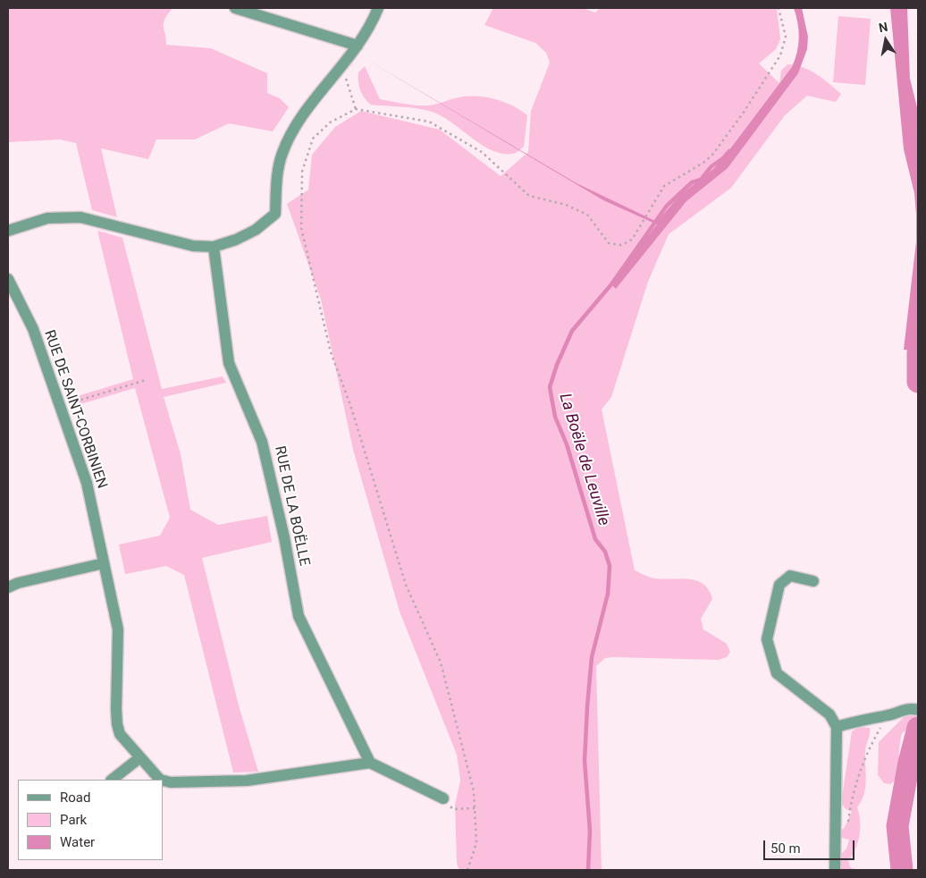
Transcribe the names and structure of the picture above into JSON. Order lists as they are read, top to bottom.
{
  "streets": {
    "street": ["RUE DE SAINT-CORBINIEN", "RUE DE LA BOËLLE"]
  },
  "crossings": [
    ["RUE DE SAINT-CORBINIEN", "RUE DE LA BOËLLE"]
  ],
  "water": ["La Boële de Leuville"],
  "legend": ["Road", "Park", "Water"],
  "scale_bar": "50 m",
  "north": "top"
}
